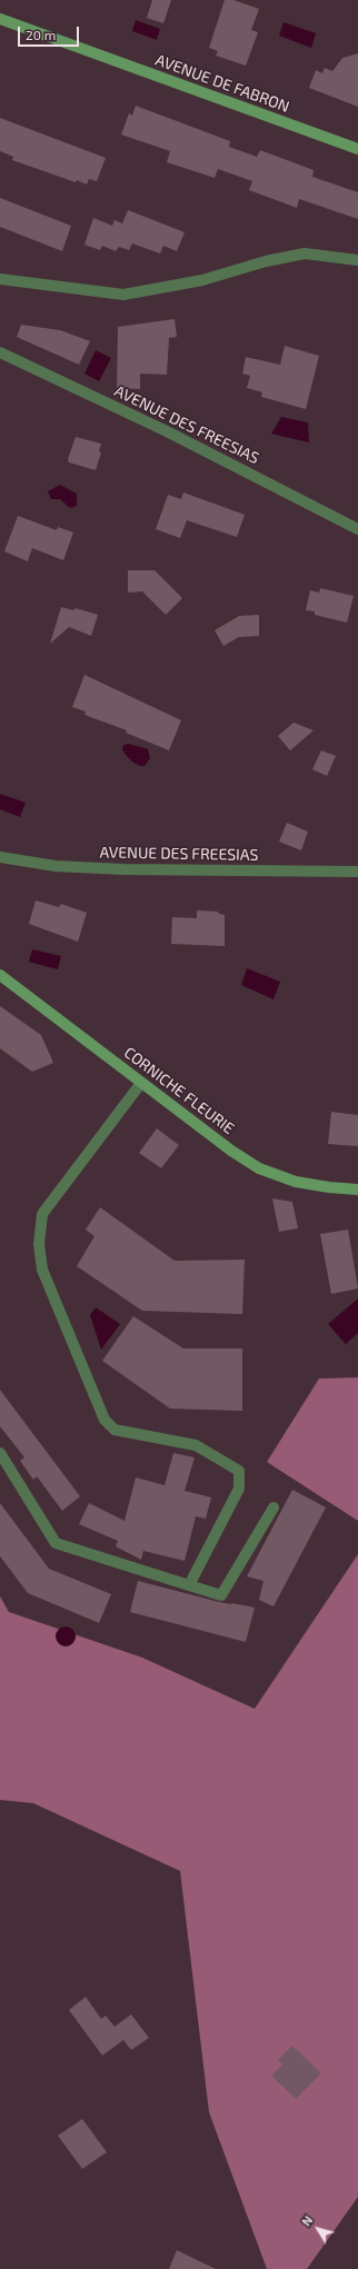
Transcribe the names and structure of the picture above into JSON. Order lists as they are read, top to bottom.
{
  "streets": {
    "main road": ["AVENUE DE FABRON", "CORNICHE FLEURIE"],
    "street": ["AVENUE DES FREESIAS"]
  },
  "scale_bar": "20 m",
  "north": "top left"
}
